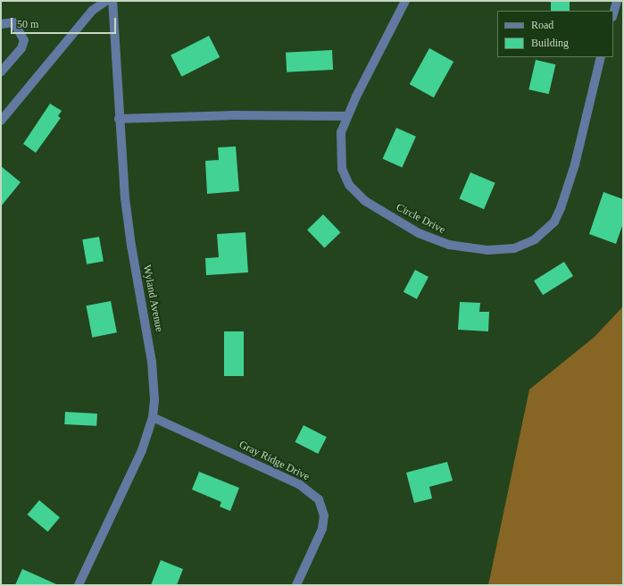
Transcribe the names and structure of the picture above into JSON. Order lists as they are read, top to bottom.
{
  "streets": {
    "street": ["Circle Drive", "Wyland Avenue", "Gray Ridge Drive"]
  },
  "crossings": [
    ["Wyland Avenue", "Gray Ridge Drive"]
  ],
  "legend": ["Road", "Building"],
  "scale_bar": "50 m"
}
